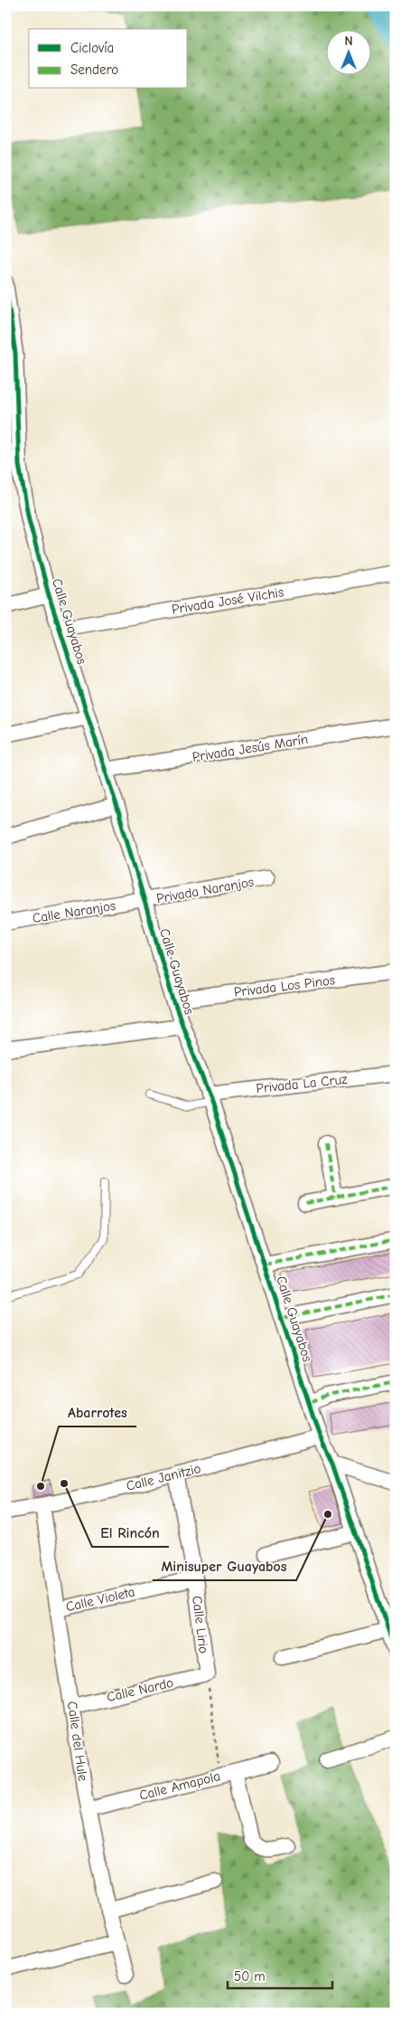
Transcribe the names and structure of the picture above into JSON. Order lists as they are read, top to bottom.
{
  "streets": {
    "street": [
      "Privada José Vilchis",
      "Calle Guayabos",
      "Privada Jesús Marín",
      "Privada Naranjos",
      "Calle Naranjos",
      "Privada Los Pinos",
      "Privada La Cruz",
      "Calle Janitzio",
      "Calle Violeta",
      "Calle Lirio",
      "Calle Nardo",
      "Calle del Hule",
      "Calle Amapola"
    ]
  },
  "crossings": [
    ["Privada José Vilchis", "Calle Guayabos"],
    ["Calle Guayabos", "Privada Jesús Marín"],
    ["Calle Guayabos", "Privada Naranjos"],
    ["Calle Guayabos", "Calle Naranjos"],
    ["Calle Guayabos", "Privada Los Pinos"],
    ["Calle Guayabos", "Privada La Cruz"],
    ["Calle Guayabos", "Calle Janitzio"],
    ["Privada Naranjos", "Calle Naranjos"],
    ["Calle Janitzio", "Calle Lirio"],
    ["Calle Janitzio", "Calle del Hule"],
    ["Calle Violeta", "Calle Lirio"],
    ["Calle Violeta", "Calle del Hule"],
    ["Calle Lirio", "Calle Nardo"],
    ["Calle Nardo", "Calle del Hule"],
    ["Calle del Hule", "Calle Amapola"]
  ],
  "places": ["El Rincón", "Abarrotes", "Minisuper Guayabos"],
  "legend": ["Ciclovía", "Sendero"],
  "scale_bar": "50 m",
  "north": "top"
}
